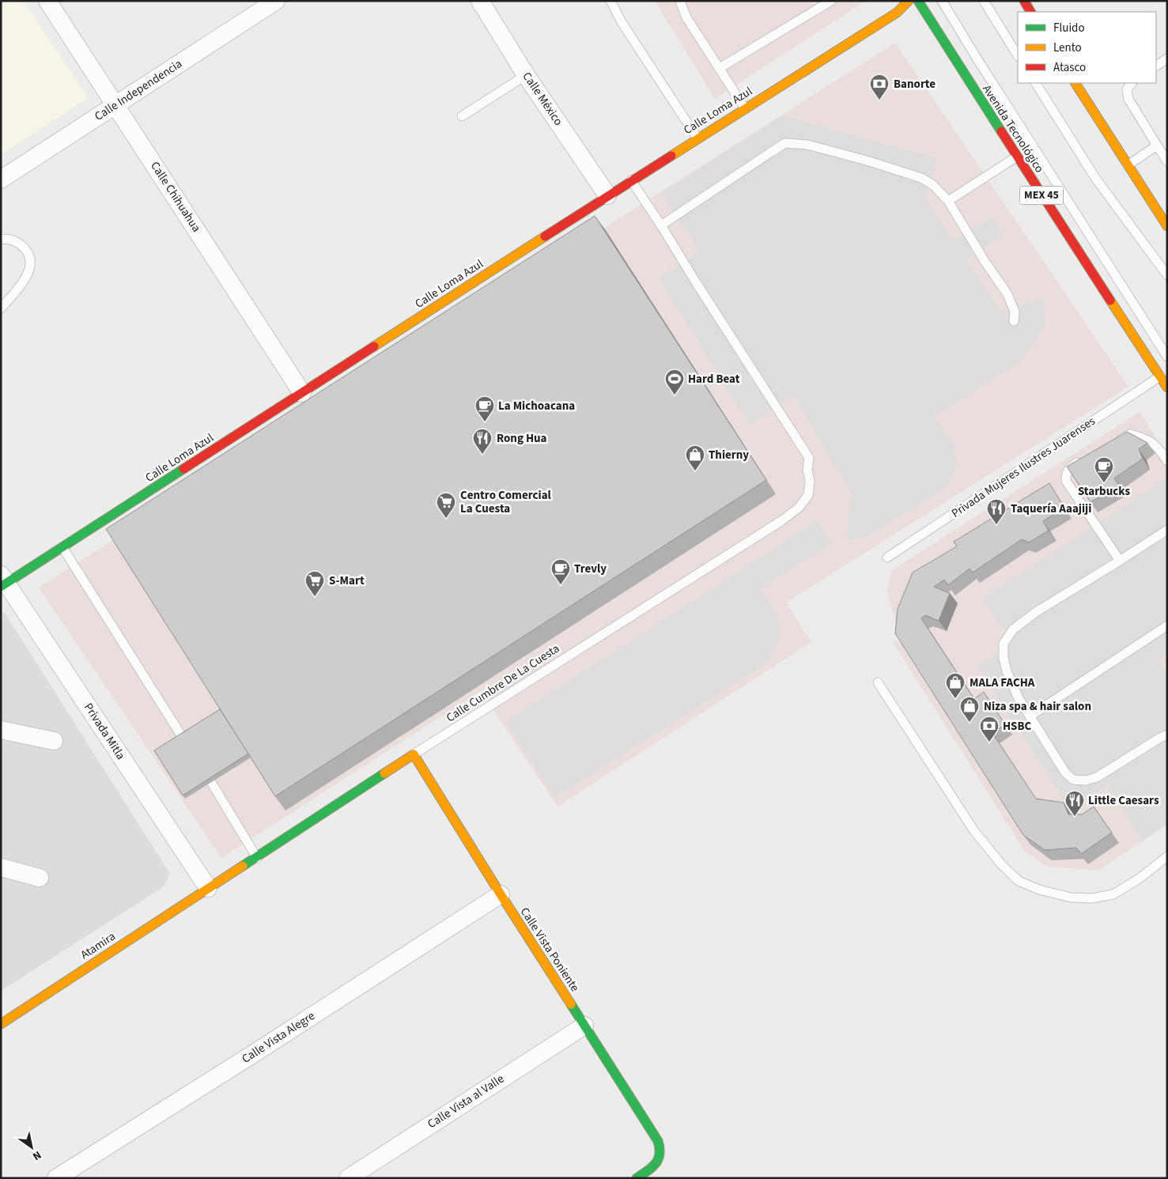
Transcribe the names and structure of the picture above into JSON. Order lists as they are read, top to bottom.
{
  "streets": {
    "street": [
      "Calle Independencia",
      "Calle México",
      "Calle Loma Azul",
      "Avenida Tecnológico",
      "MEX 45",
      "Calle Chihuahua",
      "Calle Cumbre De La Cuesta",
      "Privada Mitla",
      "Atamira",
      "Calle Vista Poniente",
      "Calle Vista Alegre",
      "Calle Vista al Valle"
    ],
    "lane": ["Privada Mujeres Ilustres Juarenses"]
  },
  "crossings": [
    ["Calle Independencia", "Calle Chihuahua"],
    ["Calle México", "Calle Loma Azul"],
    ["Calle Loma Azul", "Calle Chihuahua"],
    ["Calle Loma Azul", "Privada Mitla"],
    ["Avenida Tecnológico", "Privada Mujeres Ilustres Juarenses"],
    ["Calle Cumbre De La Cuesta", "Privada Mitla"],
    ["Calle Cumbre De La Cuesta", "Atamira"],
    ["Calle Cumbre De La Cuesta", "Calle Vista Poniente"],
    ["Privada Mitla", "Atamira"],
    ["Calle Vista Poniente", "Calle Vista Alegre"],
    ["Calle Vista Poniente", "Calle Vista al Valle"]
  ],
  "places": {
    "bank": ["Banorte", "HSBC"],
    "sports": ["Hard Beat"],
    "cafe": ["La Michoacana", "Starbucks", "Trevly"],
    "restaurant": ["Rong Hua", "Taquería Aaajiji", "Little Caesars"],
    "shop": ["Thierny", "MALA FACHA", "Niza spa & hair salon"],
    "supermarket": ["Centro Comercial La Cuesta", "S-Mart"]
  },
  "legend": ["Fluido", "Lento", "Atasco"],
  "north": "bottom right"
}
